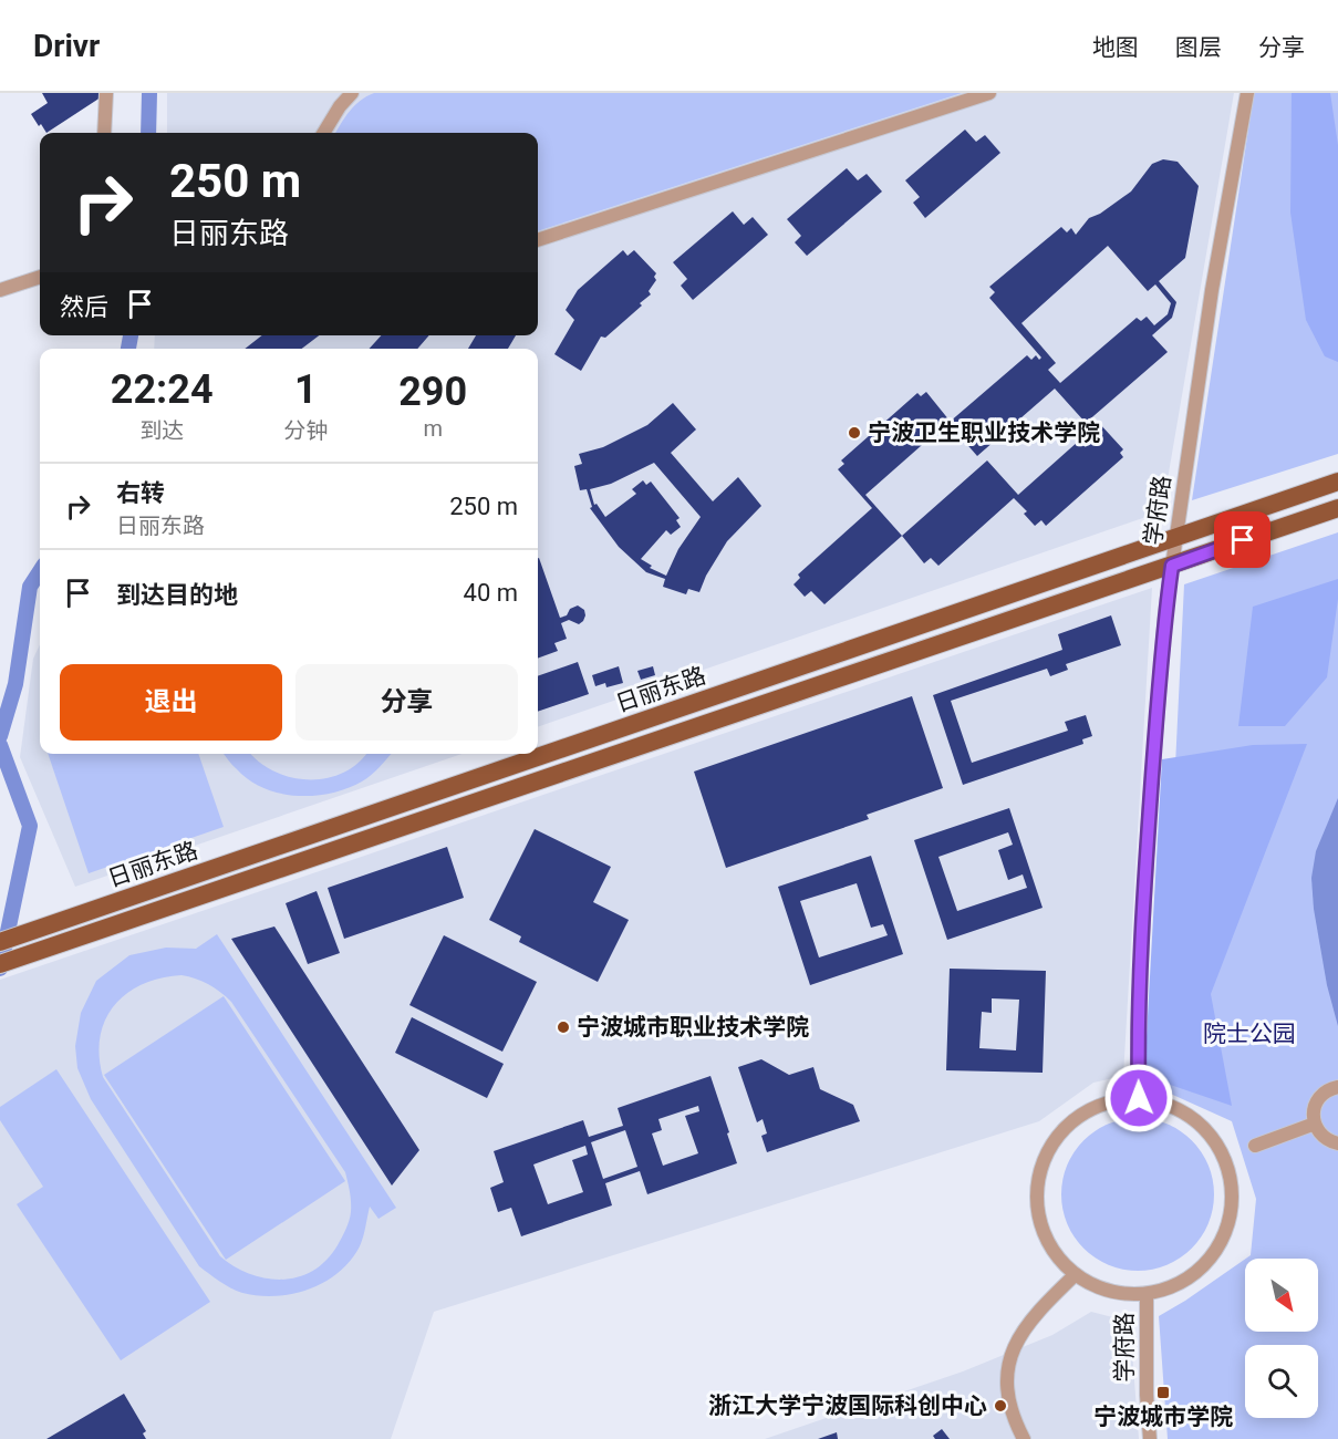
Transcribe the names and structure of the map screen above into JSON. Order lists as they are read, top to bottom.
{
  "streets": {
    "main road": ["日丽东路"],
    "street": ["学府路"]
  },
  "crossings": [
    ["学府路", "日丽东路"]
  ],
  "parks": ["院士公园"],
  "places": {
    "other": ["宁波卫生职业技术学院", "宁波城市职业技术学院", "浙江大学宁波国际科创中心"],
    "transit": ["宁波城市学院"]
  },
  "north": "bottom right",
  "page": {
    "header": "Drivr",
    "nav": ["地图", "图层", "分享"],
    "turn": ["250 m", "日丽东路"],
    "then": "然后",
    "eta": [
      "22:24",
      "到达",
      "1",
      "分钟",
      "290",
      "m"
    ],
    "list": [
      {
        "name": "右转",
        "note": "日丽东路",
        "value": "250 m"
      },
      {
        "name": "到达目的地",
        "value": "40 m"
      }
    ],
    "buttons": ["退出", "分享"]
  }
}
